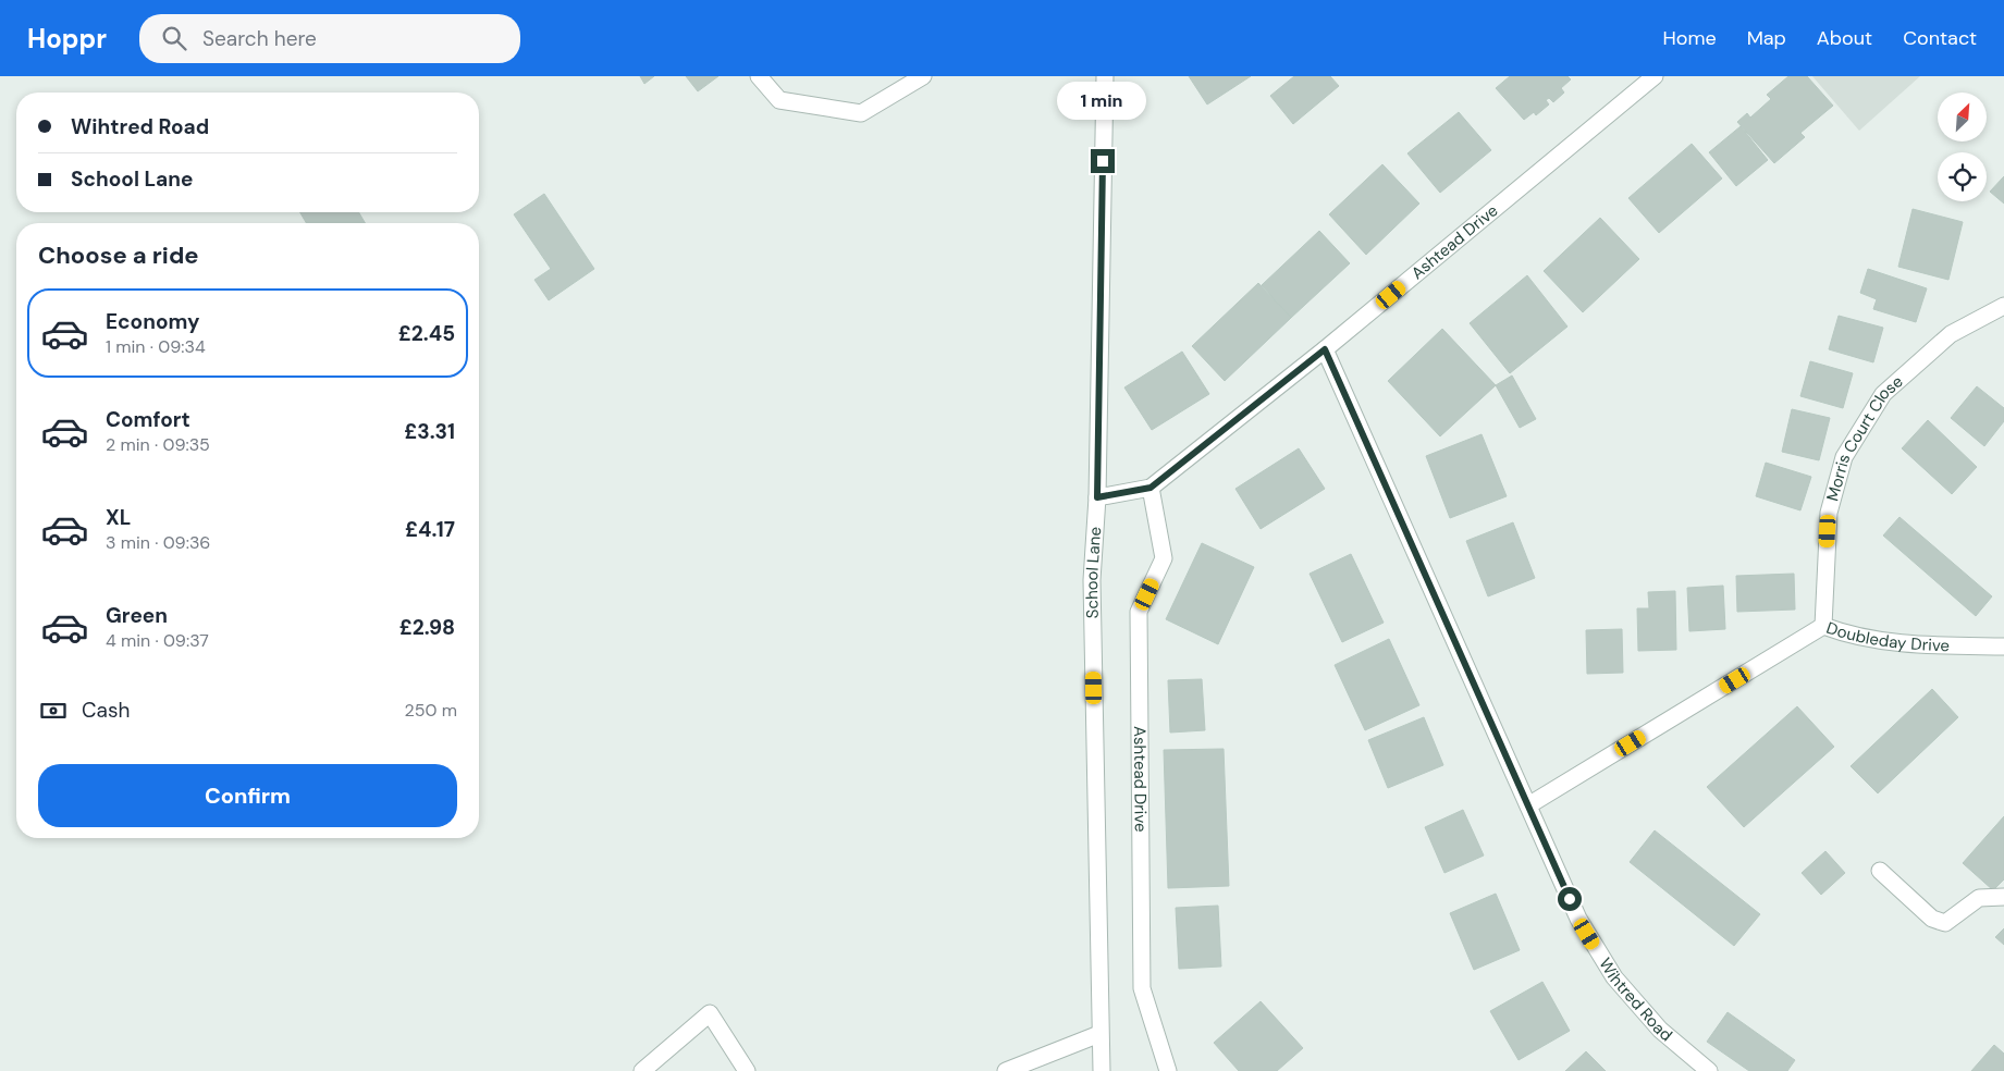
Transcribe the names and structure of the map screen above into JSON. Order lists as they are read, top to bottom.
{
  "streets": {
    "street": [
      "Ashtead Drive",
      "Morris Court Close",
      "School Lane",
      "Doubleday Drive",
      "Wihtred Road"
    ]
  },
  "crossings": [
    ["Ashtead Drive", "School Lane"],
    ["Ashtead Drive", "Wihtred Road"],
    ["Morris Court Close", "Doubleday Drive"],
    ["Doubleday Drive", "Wihtred Road"]
  ],
  "north": "top right",
  "page": {
    "header": "Hoppr",
    "search": "Search here",
    "nav": [
      "Home",
      "Map",
      "About",
      "Contact"
    ],
    "bubble": "1 min",
    "banner": ["Wihtred Road", "School Lane"],
    "heading": "Choose a ride",
    "list": [
      {
        "name": "Economy",
        "note": "1 min · 09:34",
        "value": "£2.45"
      },
      {
        "name": "Comfort",
        "note": "2 min · 09:35",
        "value": "£3.31"
      },
      {
        "name": "XL",
        "note": "3 min · 09:36",
        "value": "£4.17"
      },
      {
        "name": "Green",
        "note": "4 min · 09:37",
        "value": "£2.98"
      }
    ],
    "pay": ["Cash", "250 m"],
    "buttons": "Confirm"
  }
}
